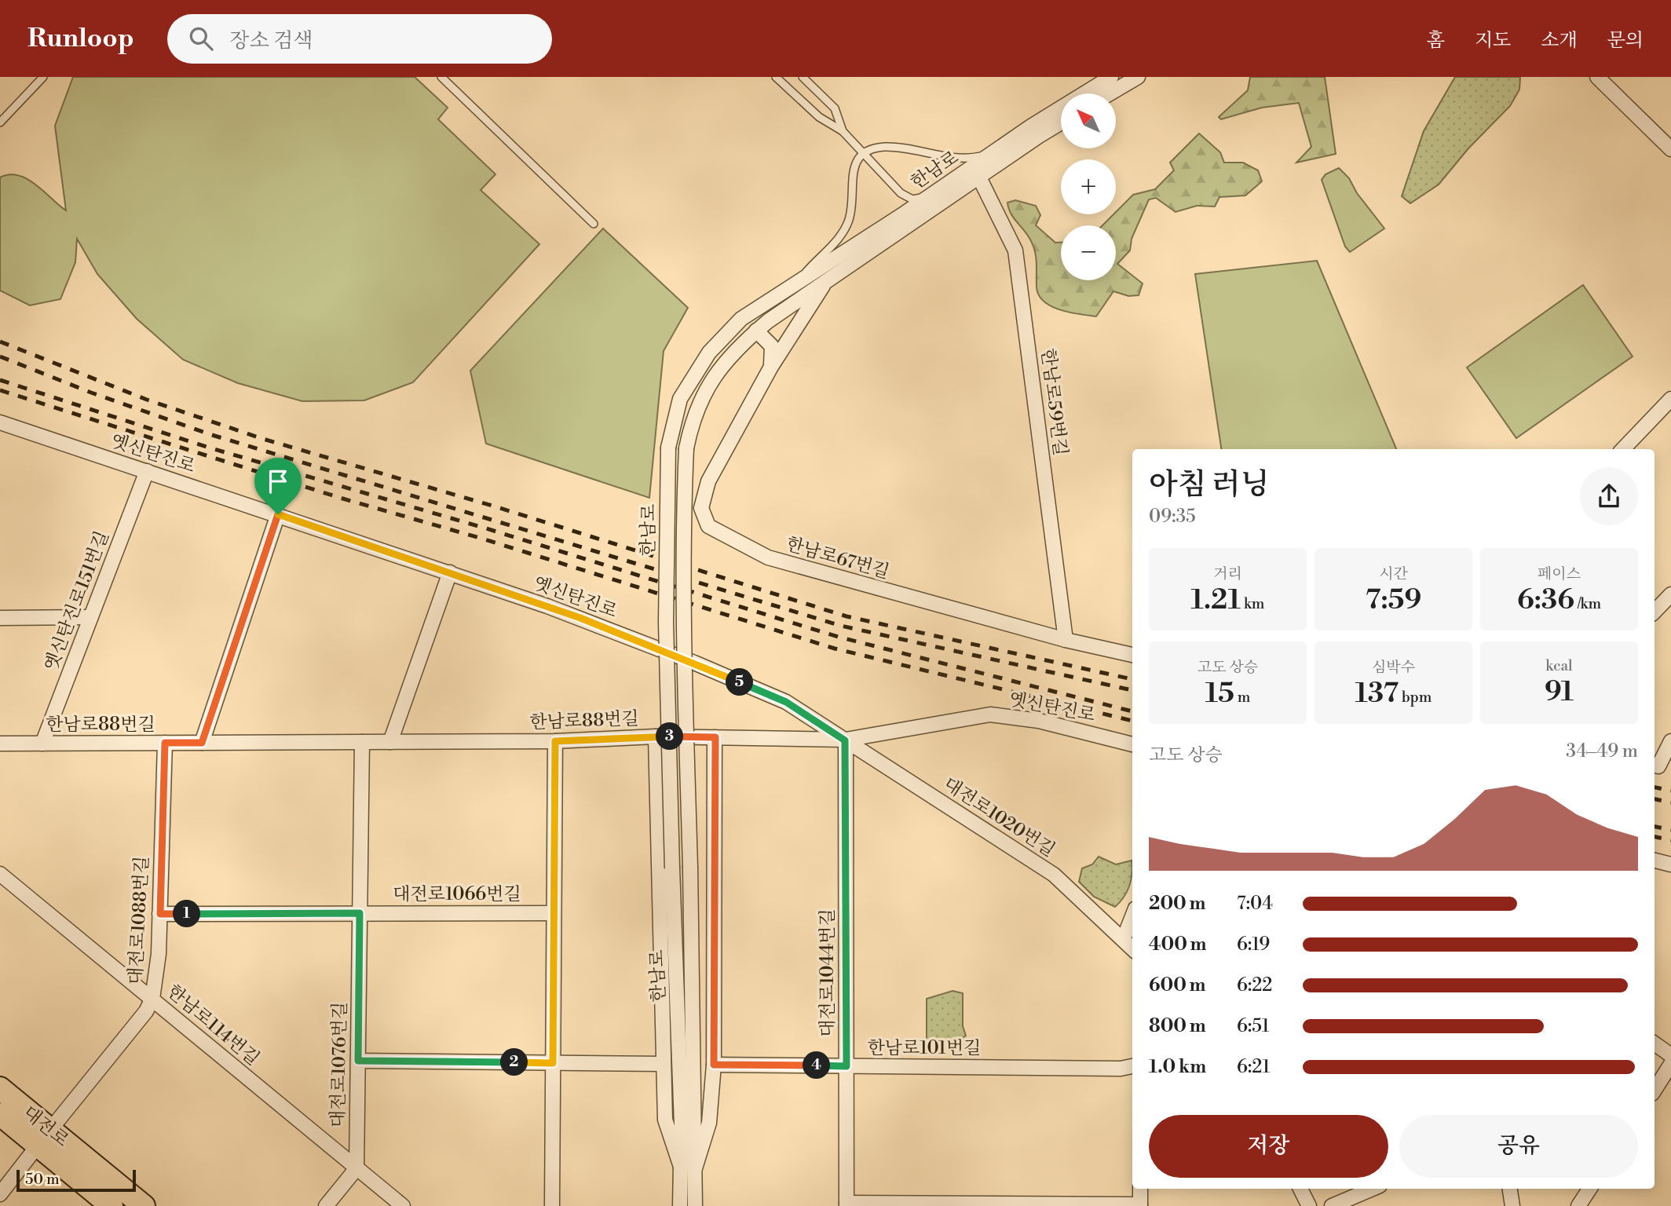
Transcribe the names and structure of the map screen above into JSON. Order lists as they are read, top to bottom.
{
  "streets": {
    "main road": ["대전로"],
    "street": [
      "한남로",
      "한남로59번길",
      "옛신탄진로",
      "한남로67번길",
      "옛신탄진로151번길",
      "한남로88번길",
      "대전로1020번길",
      "대전로1066번길",
      "대전로1088번길",
      "대전로1044번길",
      "한남로114번길",
      "한남로101번길",
      "대전로1076번길"
    ]
  },
  "crossings": [
    ["한남로", "한남로59번길"],
    ["한남로", "한남로67번길"],
    ["한남로59번길", "한남로67번길"],
    ["옛신탄진로", "옛신탄진로151번길"],
    ["옛신탄진로", "한남로88번길"],
    ["옛신탄진로", "대전로1020번길"],
    ["옛신탄진로", "대전로1044번길"],
    ["옛신탄진로151번길", "한남로88번길"],
    ["한남로88번길", "대전로1020번길"],
    ["한남로88번길", "대전로1088번길"],
    ["한남로88번길", "대전로1044번길"],
    ["한남로88번길", "대전로1076번길"],
    ["대전로1020번길", "대전로1044번길"],
    ["대전로1066번길", "대전로1076번길"],
    ["대전로1088번길", "한남로114번길"],
    ["대전로1088번길", "대전로"],
    ["대전로1044번길", "한남로101번길"],
    ["한남로114번길", "대전로1076번길"]
  ],
  "scale_bar": "50 m",
  "north": "top left",
  "page": {
    "header": "Runloop",
    "search": "장소 검색",
    "nav": [
      "홈",
      "지도",
      "소개",
      "문의"
    ],
    "map_buttons": ["+", "−"],
    "heading": ["아침 러닝", "09:35"],
    "stats": [
      ["거리", "1.21 km"],
      ["시간", "7:59"],
      ["페이스", "6:36 /km"],
      ["고도 상승", "15 m"],
      ["심박수", "137 bpm"],
      ["kcal", "91"]
    ],
    "pins": [
      "5",
      "3",
      "1",
      "2",
      "4"
    ],
    "chart": ["고도 상승", "34–49 m"],
    "list": [
      {
        "name": "200 m",
        "note": "7:04"
      },
      {
        "name": "400 m",
        "note": "6:19"
      },
      {
        "name": "600 m",
        "note": "6:22"
      },
      {
        "name": "800 m",
        "note": "6:51"
      },
      {
        "name": "1.0 km",
        "note": "6:21"
      }
    ],
    "buttons": ["저장", "공유"],
    "scale": "50 m"
  }
}
